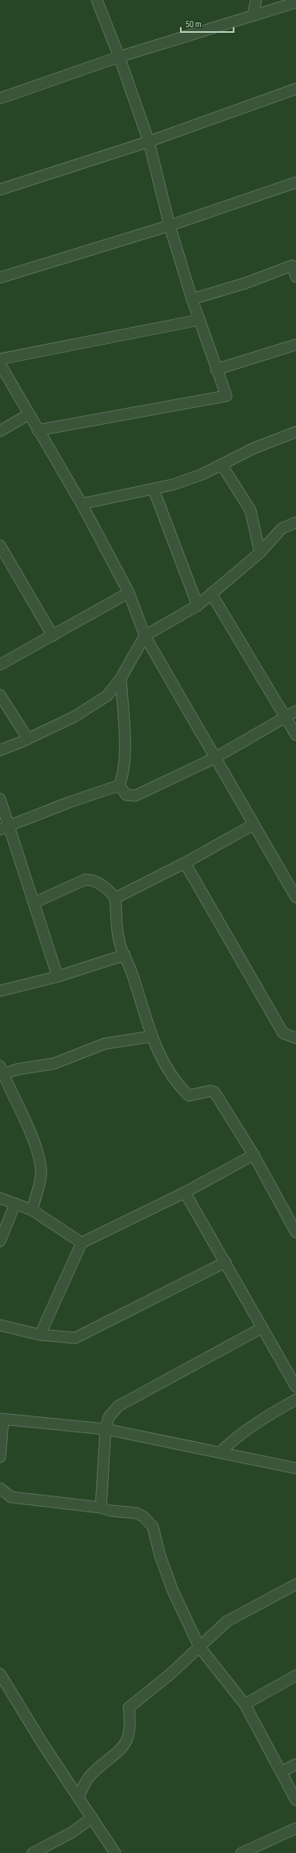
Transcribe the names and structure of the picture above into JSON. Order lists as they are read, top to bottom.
{
  "scale_bar": "50 m"
}
